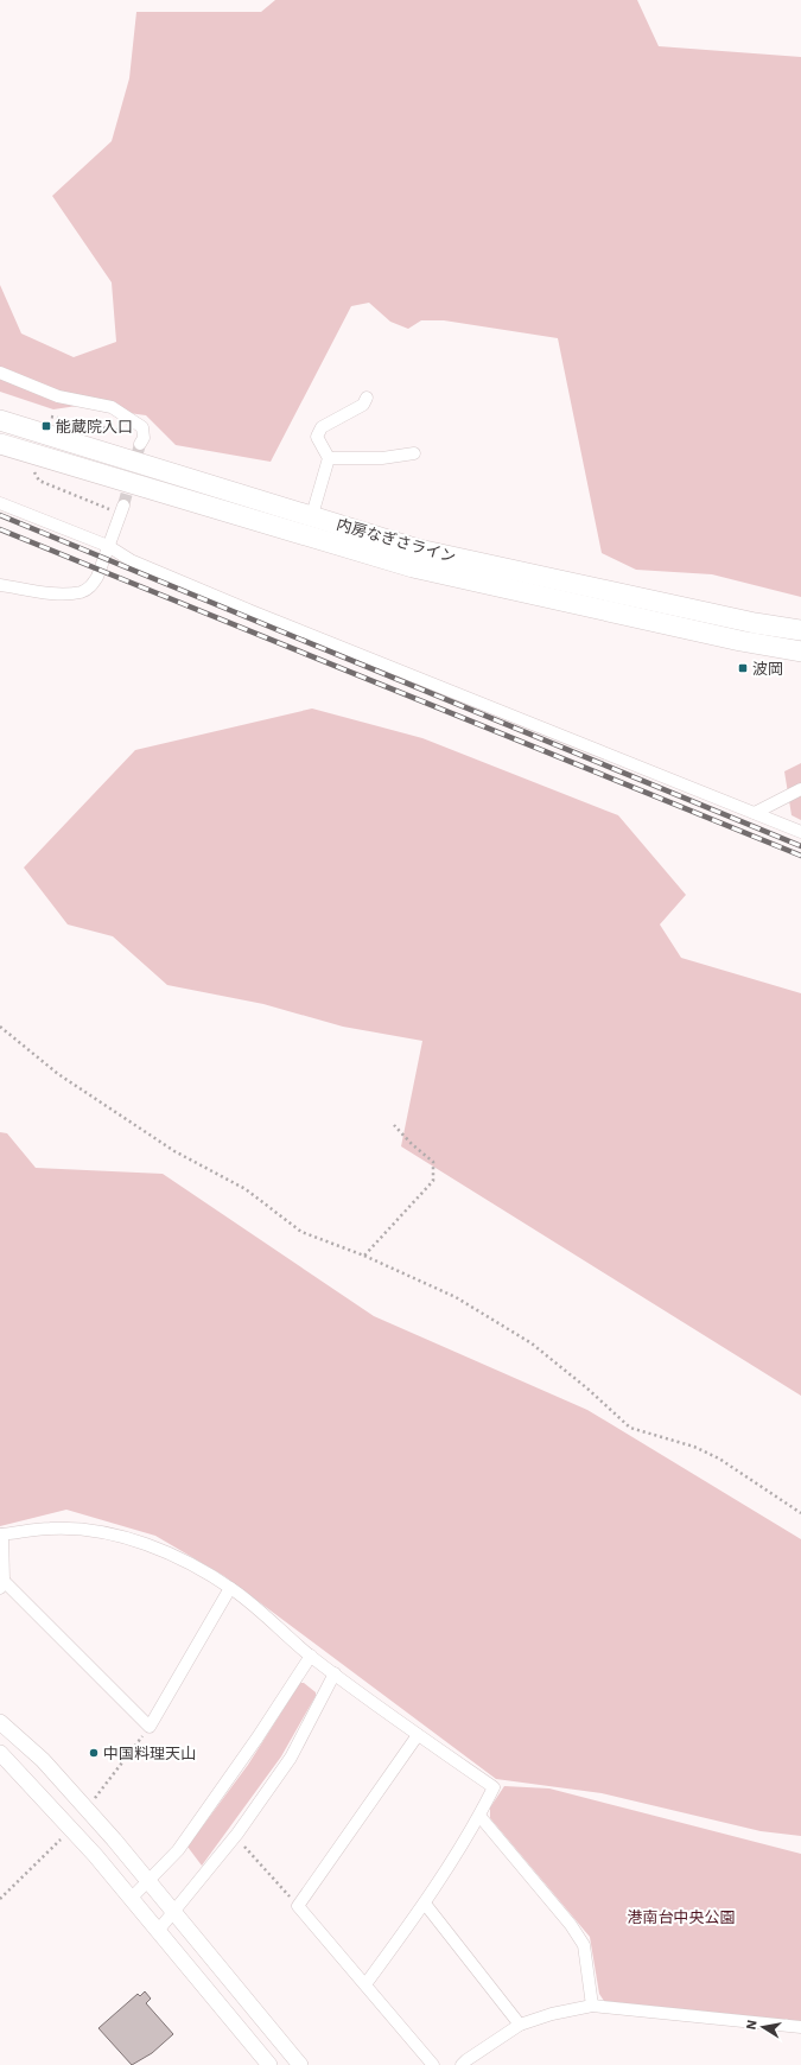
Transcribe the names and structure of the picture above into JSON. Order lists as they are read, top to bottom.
{
  "streets": {
    "highway": ["内房なぎさライン"]
  },
  "parks": ["港南台中央公園"],
  "places": {
    "transit": ["能蔵院入口", "波岡"],
    "other": ["中国料理天山"]
  },
  "north": "left"
}
